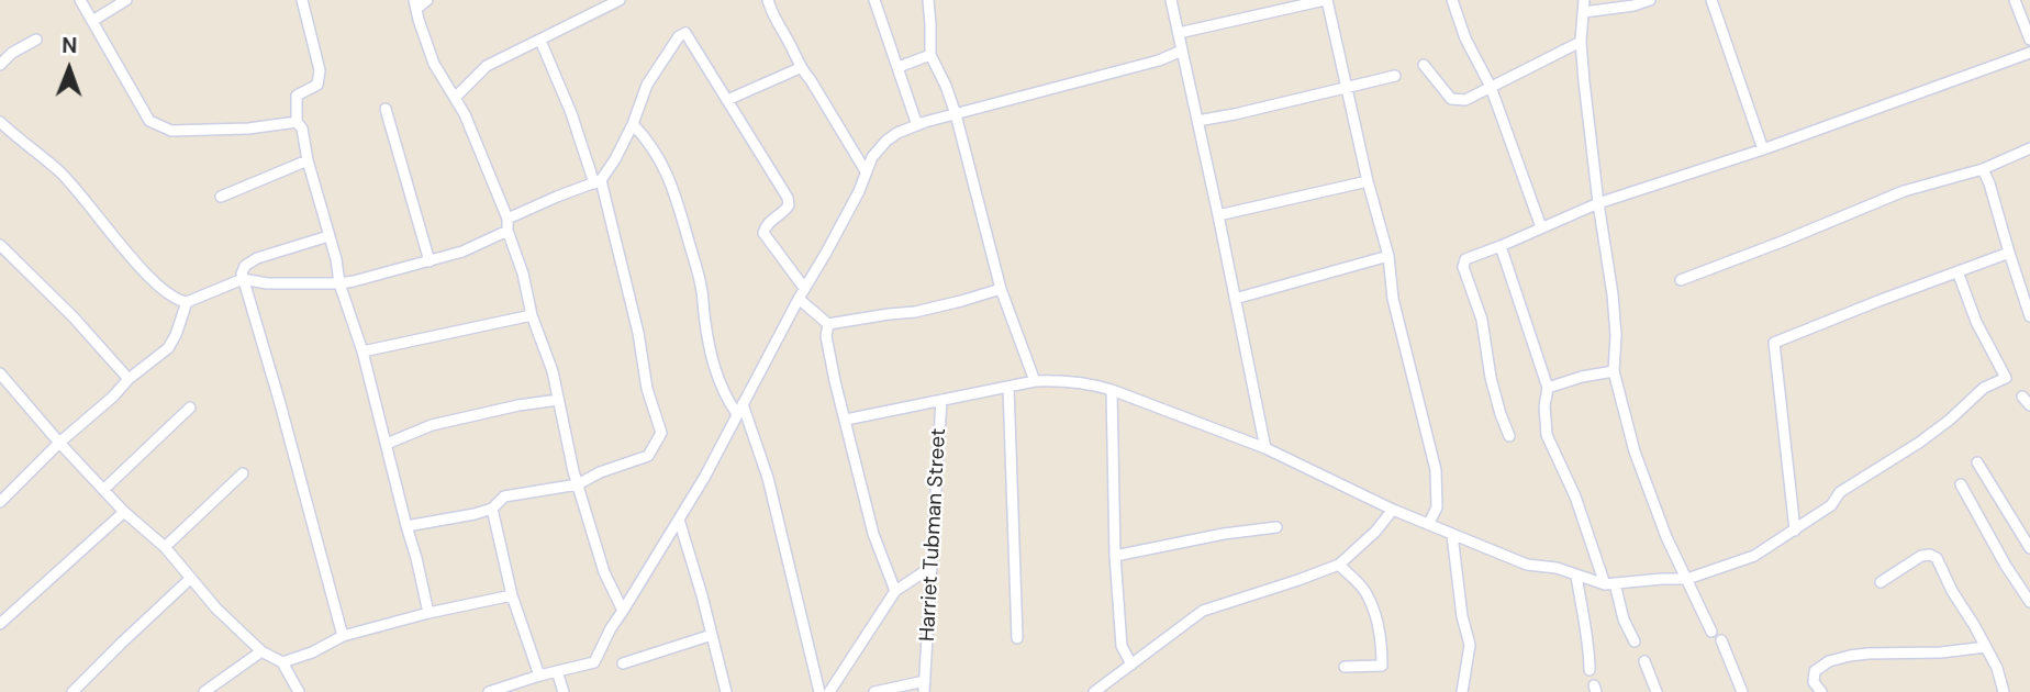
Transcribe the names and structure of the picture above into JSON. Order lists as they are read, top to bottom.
{
  "streets": {
    "street": ["Harriet Tubman Street"]
  },
  "north": "top"
}
